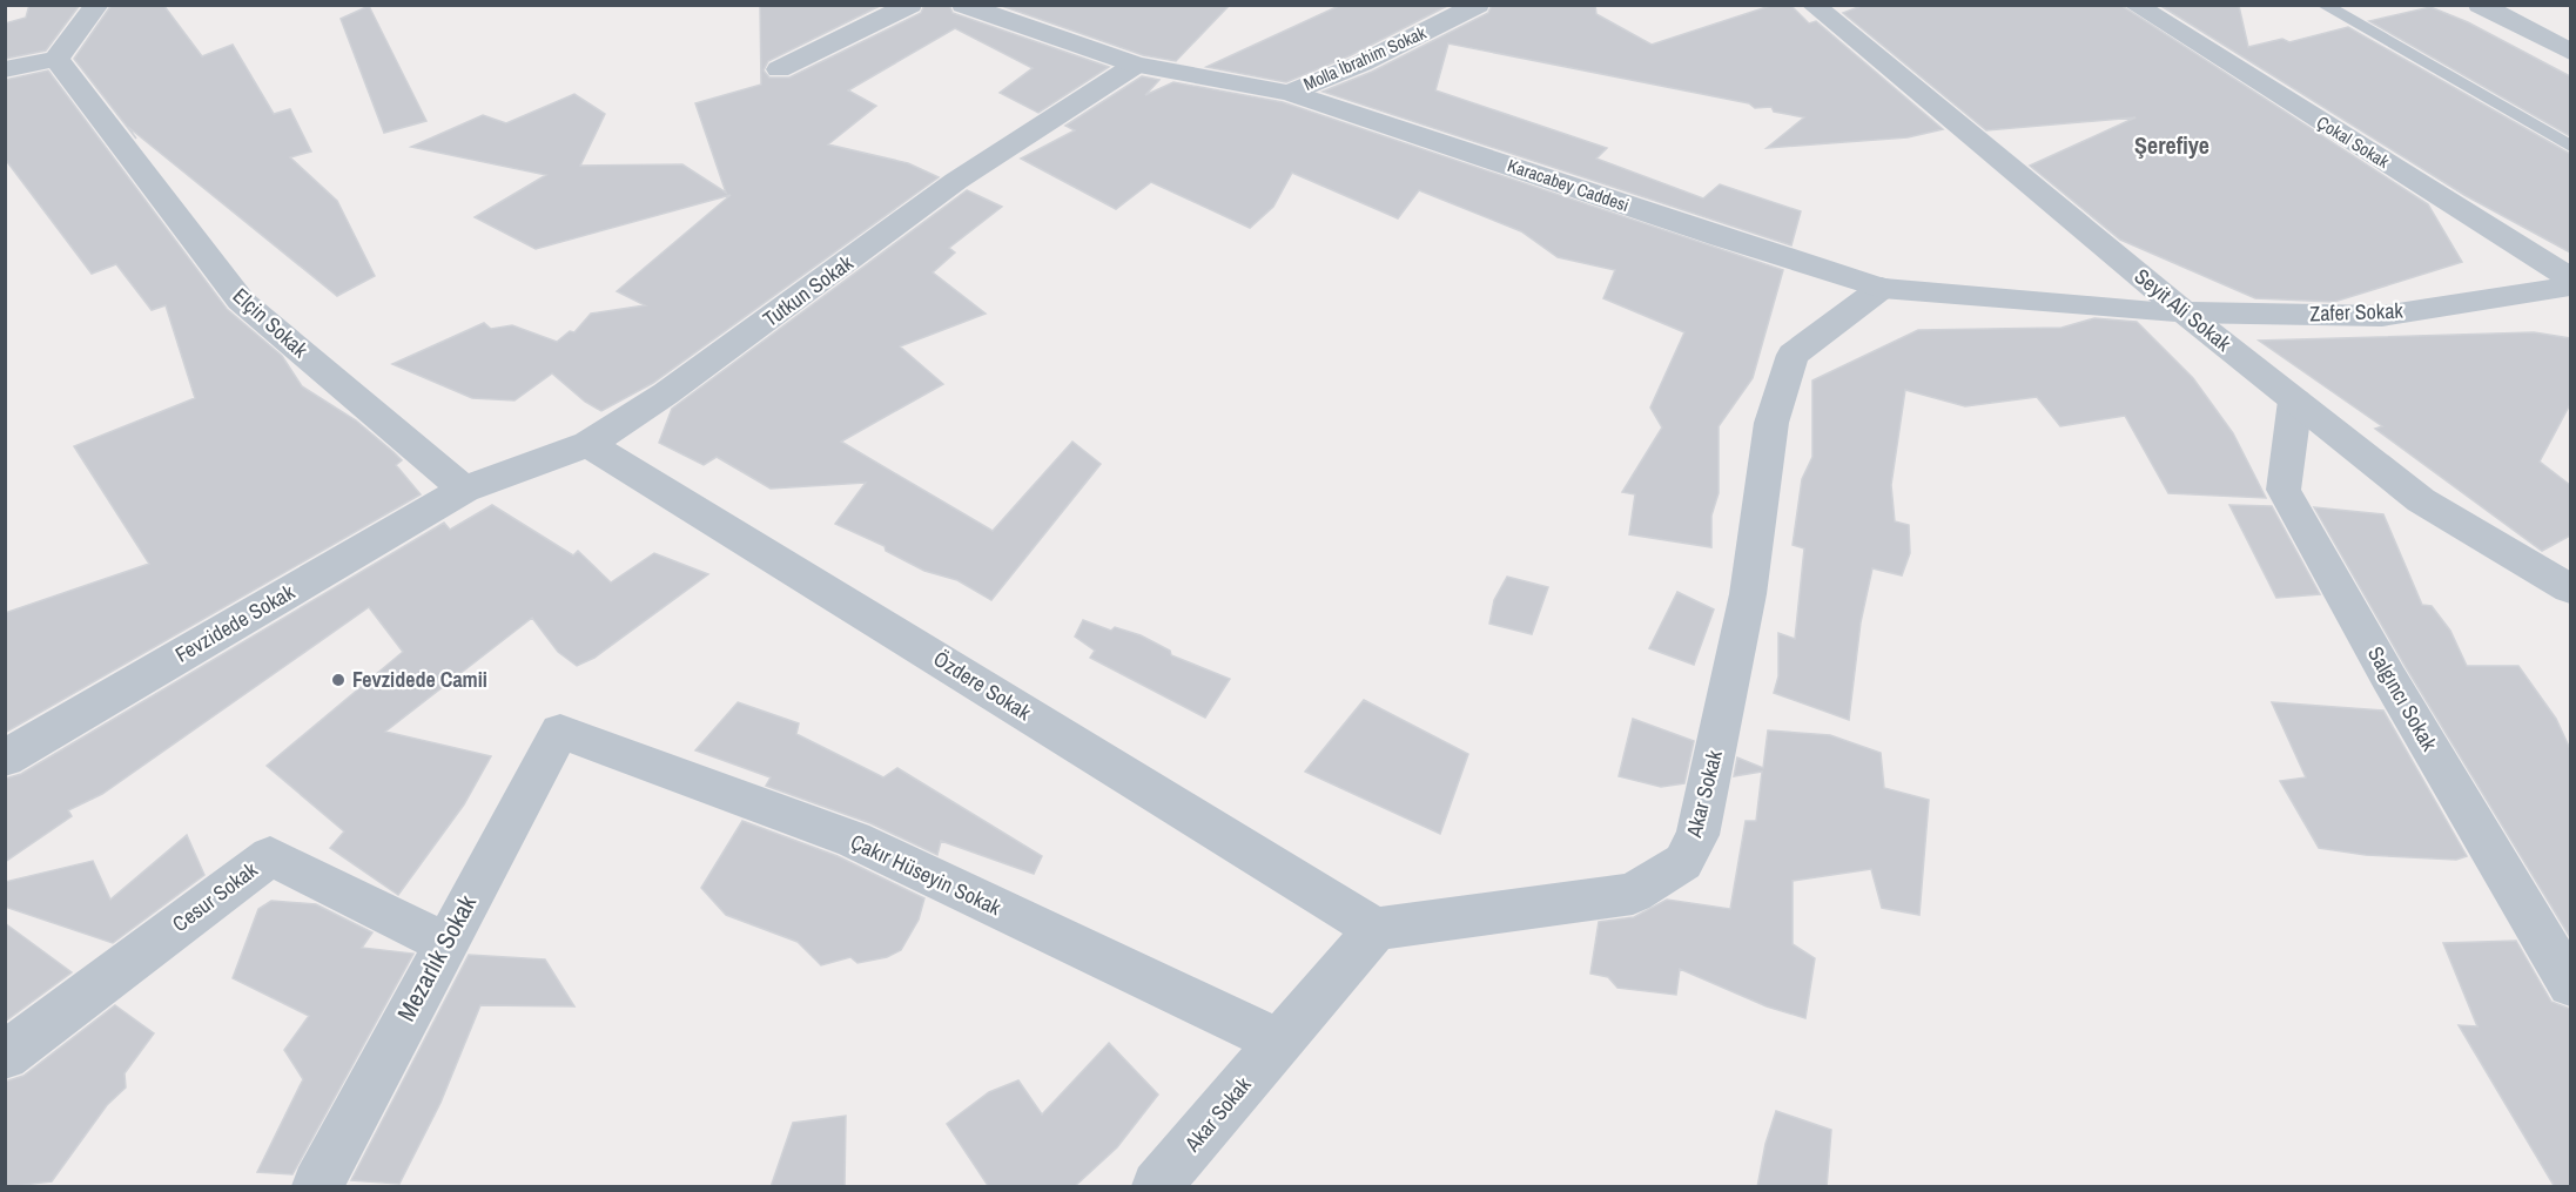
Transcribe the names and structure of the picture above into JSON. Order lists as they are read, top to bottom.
{
  "streets": {
    "street": [
      "Molla İbrahim Sokak",
      "Çokal Sokak",
      "Karacabey Caddesi",
      "Tutkun Sokak",
      "Seyit Ali Sokak",
      "Zafer Sokak",
      "Elçin Sokak",
      "Fevzidede Sokak",
      "Özdere Sokak",
      "Salgıncı Sokak",
      "Akar Sokak",
      "Çakır Hüseyin Sokak",
      "Cesur Sokak",
      "Mezarlık Sokak"
    ]
  },
  "crossings": [
    ["Molla İbrahim Sokak", "Karacabey Caddesi"],
    ["Karacabey Caddesi", "Tutkun Sokak"],
    ["Karacabey Caddesi", "Seyit Ali Sokak"],
    ["Karacabey Caddesi", "Zafer Sokak"],
    ["Karacabey Caddesi", "Akar Sokak"],
    ["Tutkun Sokak", "Elçin Sokak"],
    ["Tutkun Sokak", "Fevzidede Sokak"],
    ["Tutkun Sokak", "Özdere Sokak"],
    ["Seyit Ali Sokak", "Zafer Sokak"],
    ["Seyit Ali Sokak", "Salgıncı Sokak"],
    ["Elçin Sokak", "Fevzidede Sokak"],
    ["Özdere Sokak", "Akar Sokak"],
    ["Akar Sokak", "Çakır Hüseyin Sokak"],
    ["Çakır Hüseyin Sokak", "Mezarlık Sokak"],
    ["Cesur Sokak", "Mezarlık Sokak"]
  ],
  "districts": ["Şerefiye"],
  "places": ["Fevzidede Camii"]
}
